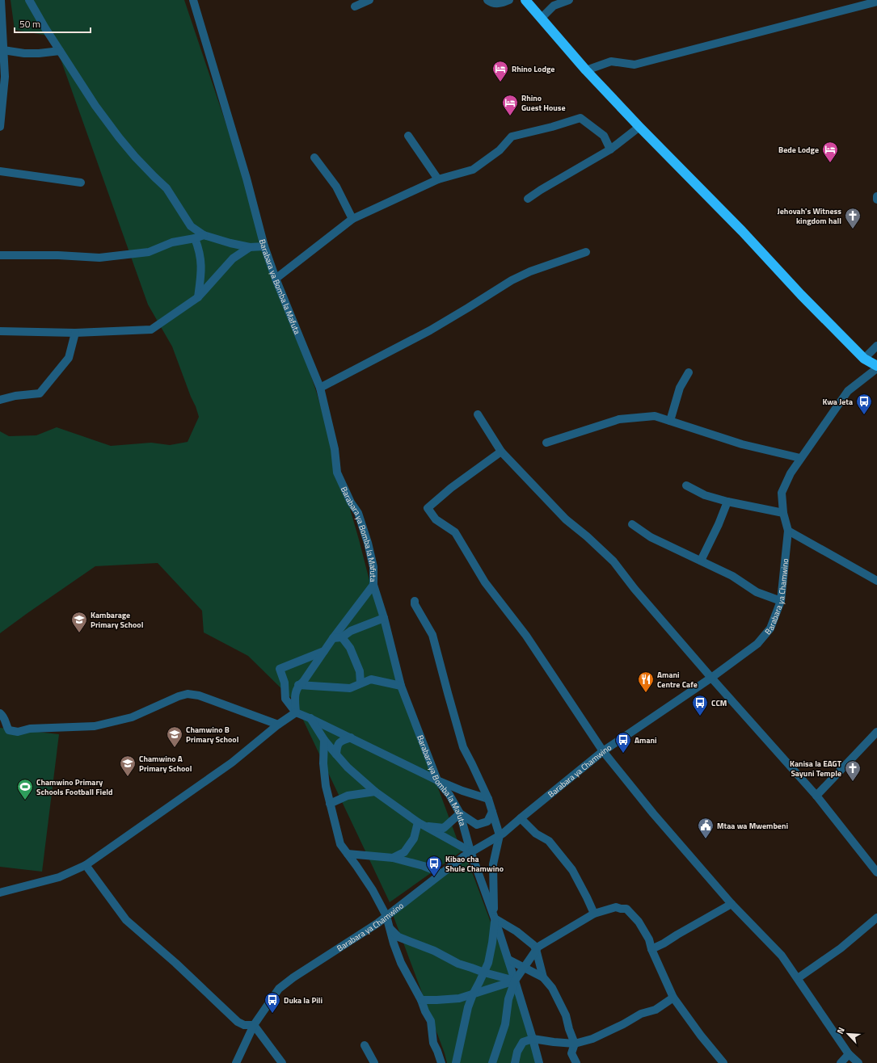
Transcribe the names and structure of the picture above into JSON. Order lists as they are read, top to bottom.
{
  "streets": {
    "street": ["Barabara ya Bomba la Mafuta", "Barabara ya Chamwino"]
  },
  "crossings": [
    ["Barabara ya Bomba la Mafuta", "Barabara ya Chamwino"]
  ],
  "places": {
    "hotel": ["Rhino Lodge", "Rhino Guest House", "Bede Lodge"],
    "church": ["Jehovah's Witness kingdom hall", "Kanisa la EAGT Sayuni Temple"],
    "bus stop": [
      "Kwa Jeta",
      "CCM",
      "Amani",
      "Kibao cha Shule Chamwino",
      "Duka la Pili"
    ],
    "school or university": ["Kambarage Primary School", "Chamwino B Primary School", "Chamwino A Primary School"],
    "restaurant": ["Amani Centre Cafe"],
    "sports": ["Chamwino Primary Schools Football Field"],
    "public building": ["Mtaa wa Mwembeni"]
  },
  "scale_bar": "50 m",
  "north": "top left"
}
